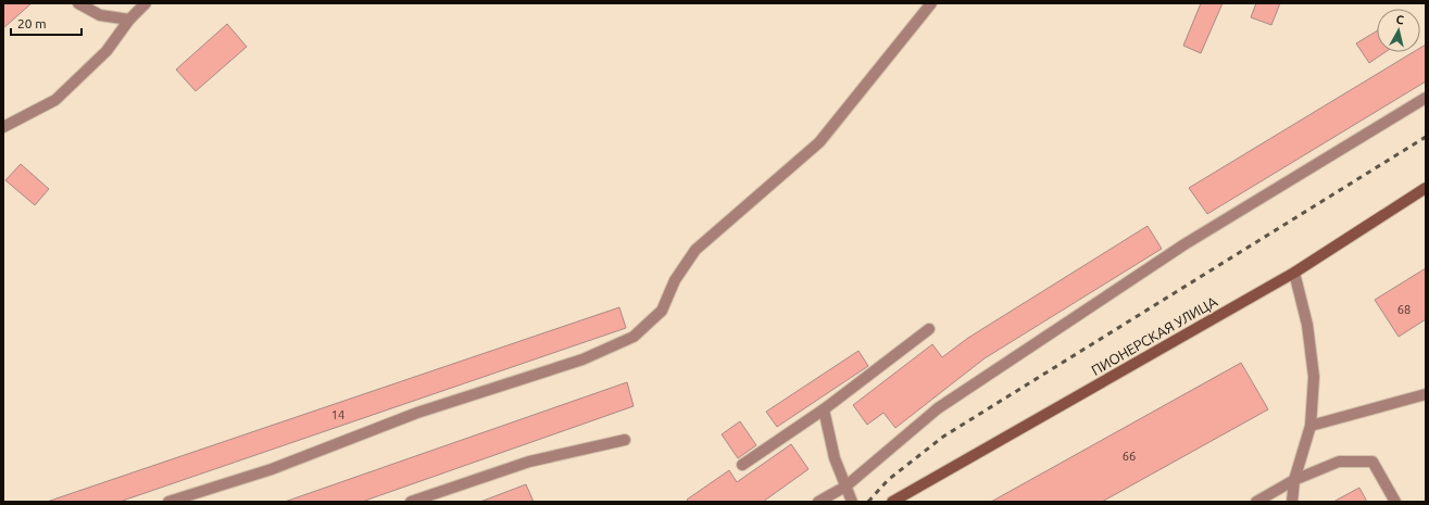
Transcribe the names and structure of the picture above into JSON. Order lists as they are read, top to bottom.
{
  "streets": {
    "main road": ["ПИОНЕРСКАЯ УЛИЦА"]
  },
  "house_numbers": ["68", "14", "66"],
  "scale_bar": "20 m",
  "north": "top"
}
